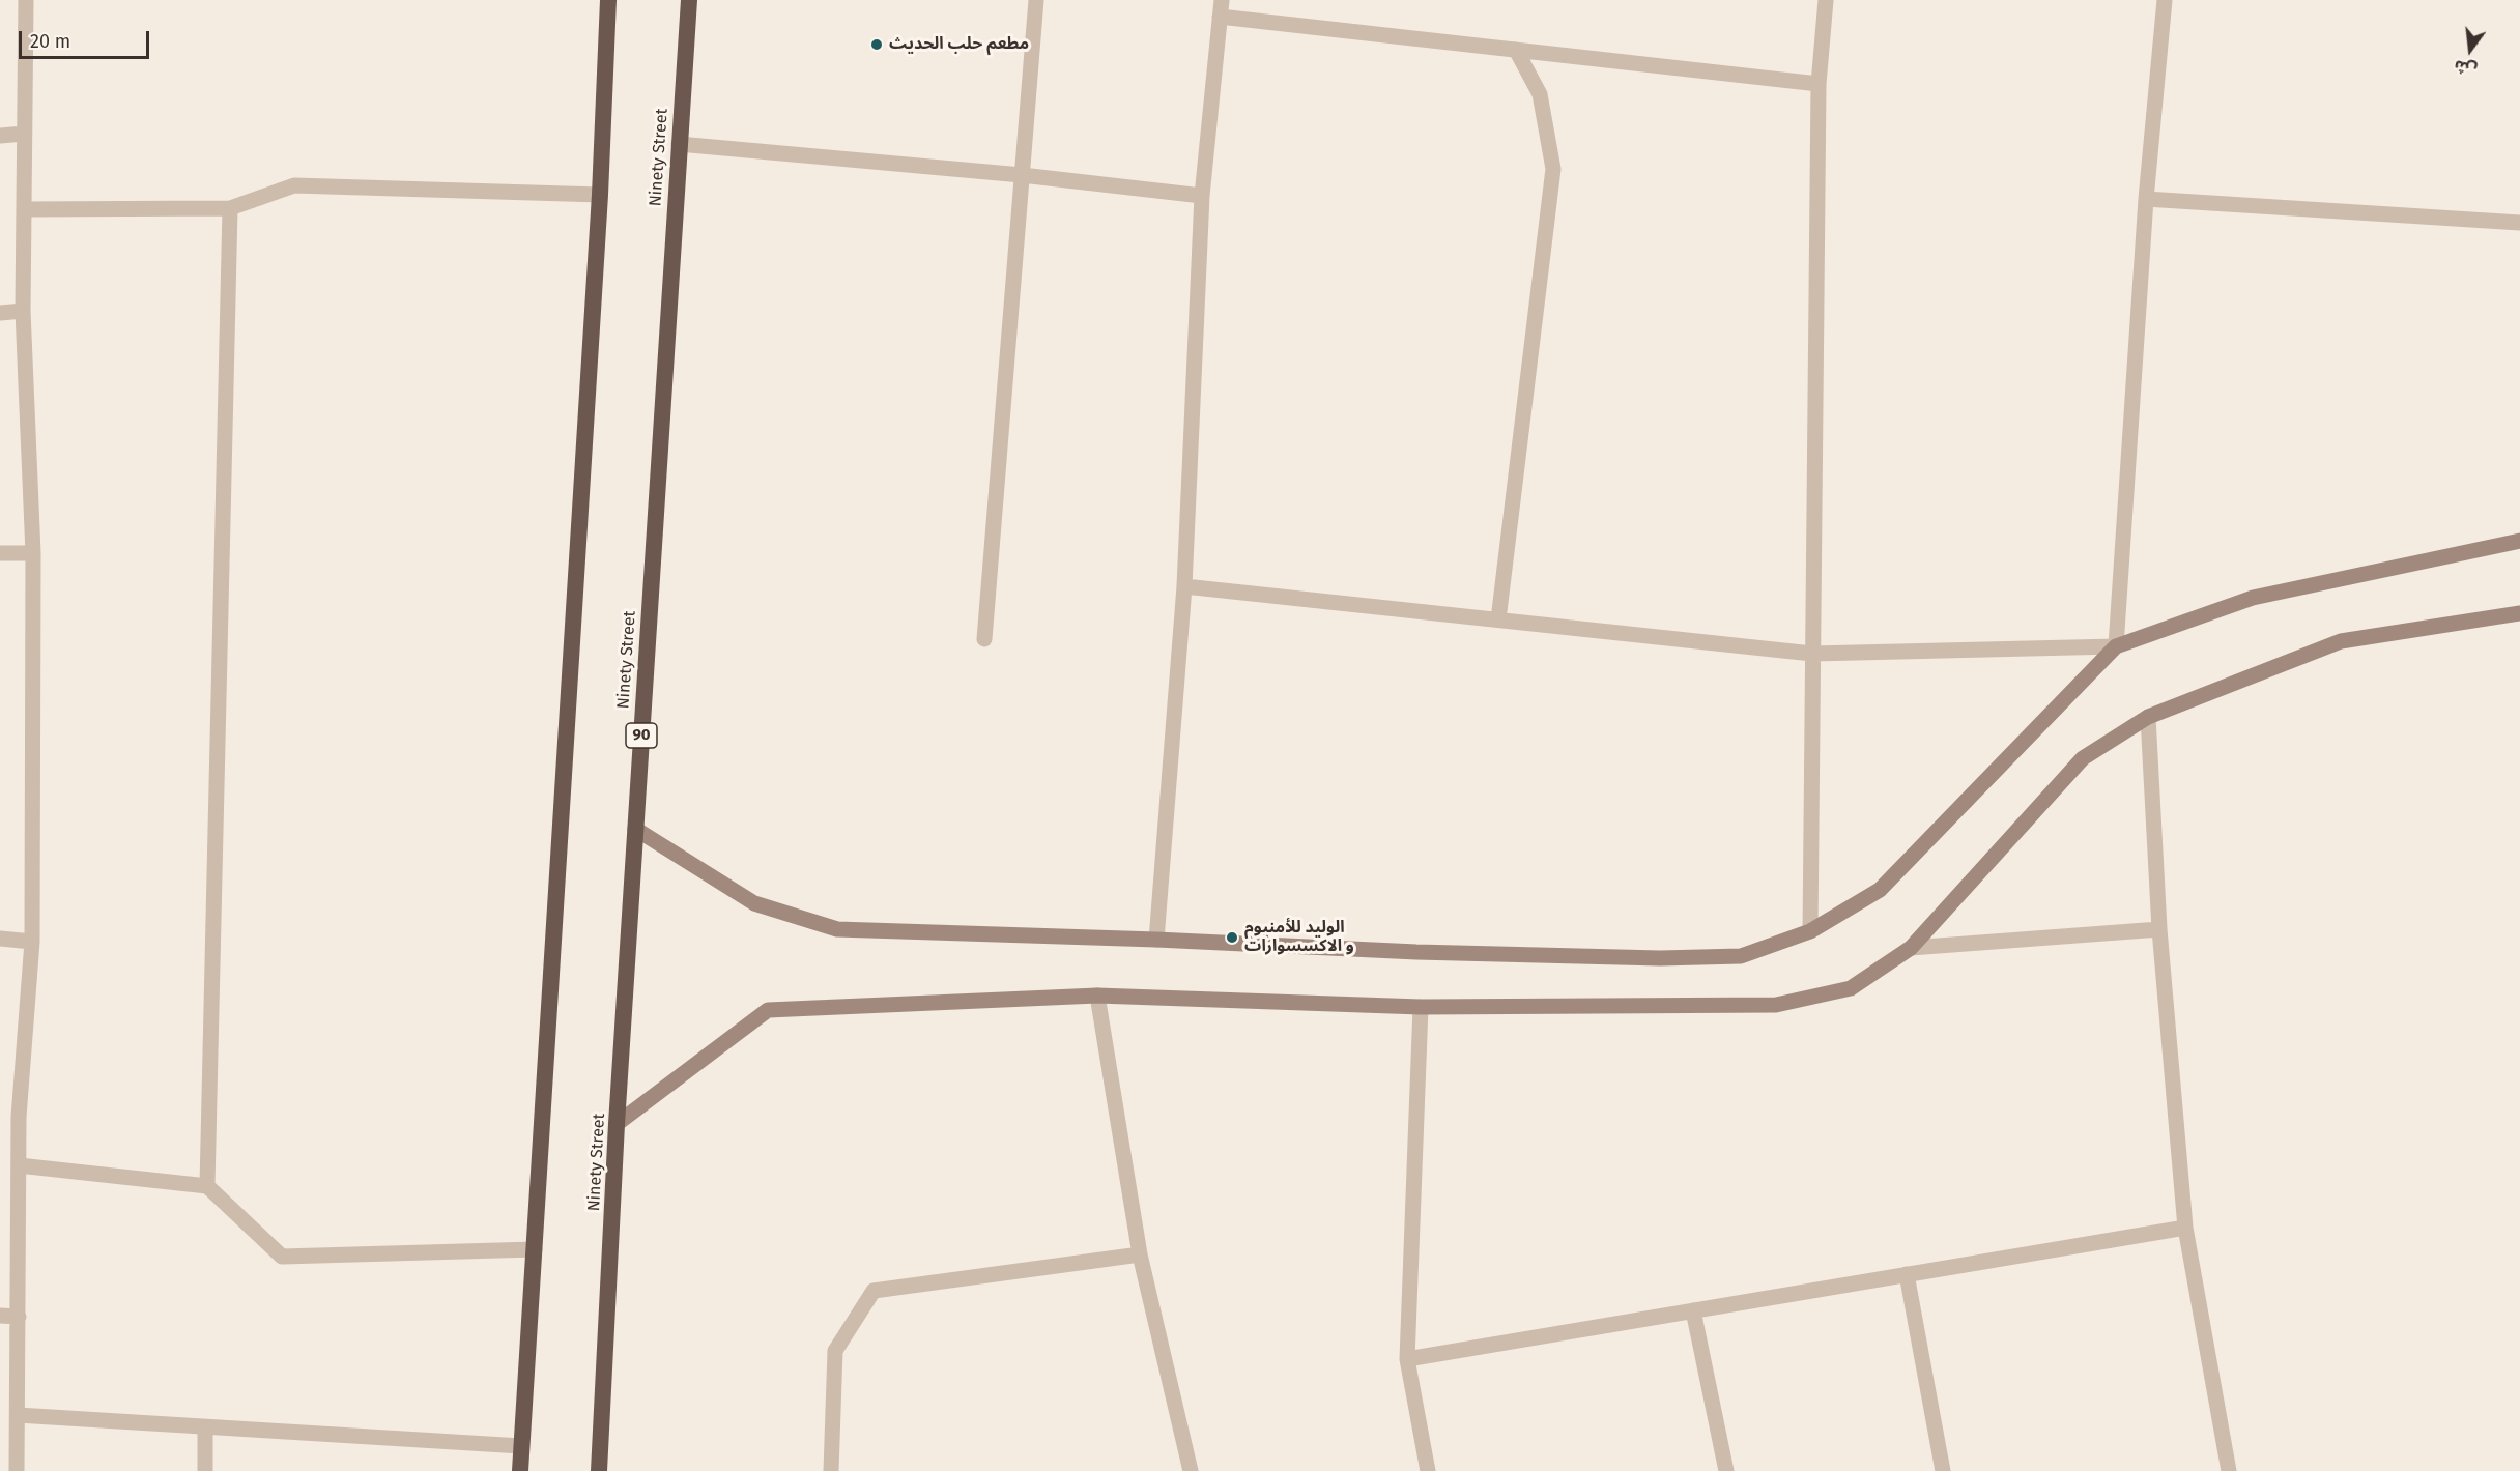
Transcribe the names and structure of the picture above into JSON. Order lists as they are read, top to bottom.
{
  "streets": {
    "highway": ["Ninety Street", "90"]
  },
  "places": ["مطعم حلب الحديث", "الوليد للأمنيوم و الاكسسوارات"],
  "scale_bar": "20 m",
  "north": "bottom"
}
